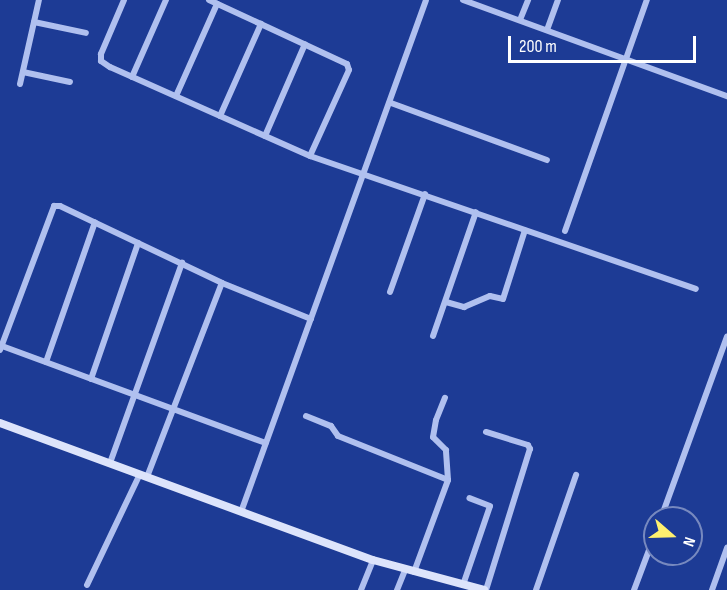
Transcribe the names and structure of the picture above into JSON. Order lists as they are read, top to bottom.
{
  "scale_bar": "200 m",
  "north": "right"
}
